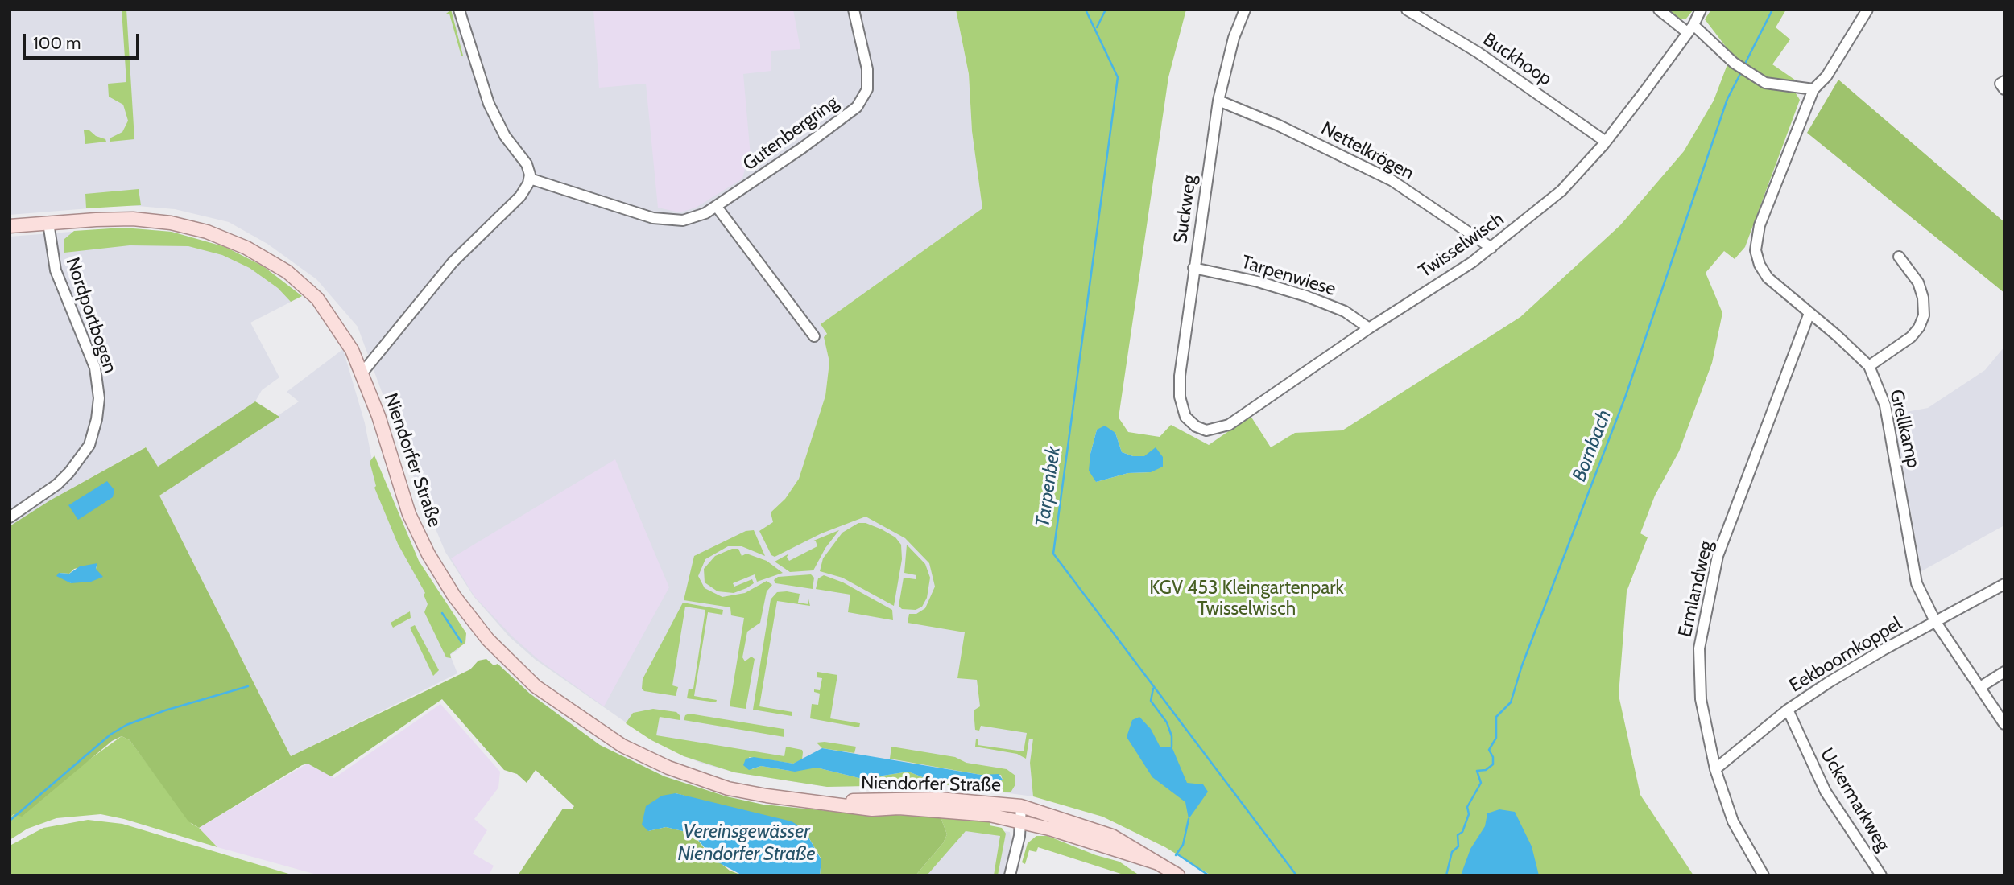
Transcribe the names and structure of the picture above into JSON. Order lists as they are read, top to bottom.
{
  "streets": {
    "main road": ["Niendorfer Straße"],
    "street": [
      "Buckhoop",
      "Gutenbergring",
      "Nettelkrögen",
      "Suckweg",
      "Twisselwisch",
      "Tarpenwiese",
      "Nordportbogen",
      "Grellkamp",
      "Ermlandweg",
      "Eekboomkoppel",
      "Uckermarkweg"
    ]
  },
  "crossings": [
    ["Buckhoop", "Twisselwisch"],
    ["Nettelkrögen", "Suckweg"],
    ["Nettelkrögen", "Twisselwisch"],
    ["Suckweg", "Twisselwisch"],
    ["Suckweg", "Tarpenwiese"],
    ["Twisselwisch", "Tarpenwiese"],
    ["Nordportbogen", "Niendorfer Straße"],
    ["Grellkamp", "Ermlandweg"],
    ["Grellkamp", "Eekboomkoppel"],
    ["Ermlandweg", "Eekboomkoppel"],
    ["Eekboomkoppel", "Uckermarkweg"]
  ],
  "water": ["Bornbach", "Tarpenbek", "Vereinsgewässer Niendorfer Straße"],
  "parks": ["KGV 453 Kleingartenpark Twisselwisch"],
  "scale_bar": "100 m"
}
